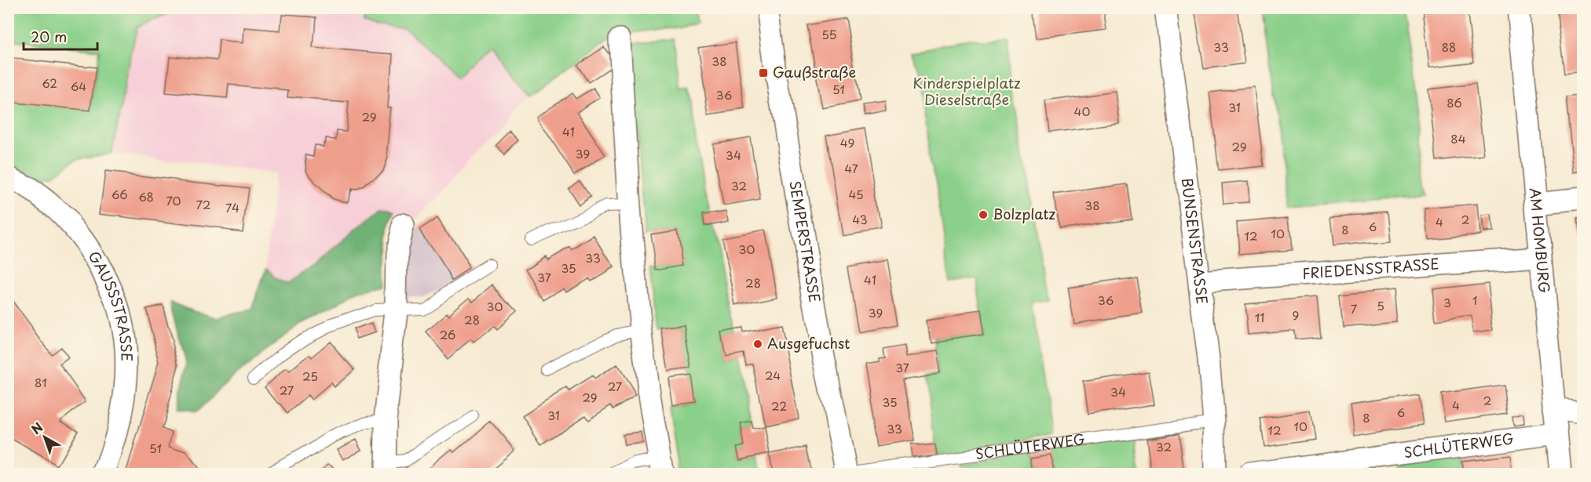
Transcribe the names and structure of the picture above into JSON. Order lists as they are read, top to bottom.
{
  "streets": {
    "street": [
      "BUNSENSTRASSE",
      "SEMPERSTRASSE",
      "AM HOMBURG",
      "FRIEDENSSTRASSE",
      "GAUSSSTRASSE",
      "SCHLÜTERWEG"
    ]
  },
  "crossings": [
    ["BUNSENSTRASSE", "FRIEDENSSTRASSE"],
    ["BUNSENSTRASSE", "SCHLÜTERWEG"],
    ["SEMPERSTRASSE", "SCHLÜTERWEG"],
    ["AM HOMBURG", "FRIEDENSSTRASSE"],
    ["AM HOMBURG", "SCHLÜTERWEG"]
  ],
  "parks": ["Kinderspielplatz Dieselstraße"],
  "places": {
    "transit": ["Gaußstraße"],
    "other": ["Bolzplatz", "Ausgefuchst"]
  },
  "house_numbers": [
    "55",
    "33",
    "88",
    "38",
    "62",
    "64",
    "51",
    "36",
    "86",
    "31",
    "40",
    "29",
    "41",
    "84",
    "49",
    "29",
    "39",
    "34",
    "47",
    "32",
    "66",
    "45",
    "68",
    "70",
    "72",
    "38",
    "74",
    "43",
    "2",
    "4",
    "6",
    "8",
    "10",
    "12",
    "30",
    "33",
    "35",
    "37",
    "41",
    "28",
    "36",
    "1",
    "3",
    "5",
    "30",
    "7",
    "39",
    "9",
    "11",
    "28",
    "26",
    "37",
    "24",
    "25",
    "81",
    "27",
    "27",
    "34",
    "29",
    "2",
    "35",
    "4",
    "22",
    "6",
    "31",
    "8",
    "10",
    "33",
    "12",
    "32",
    "51"
  ],
  "scale_bar": "20 m",
  "north": "top left"
}
